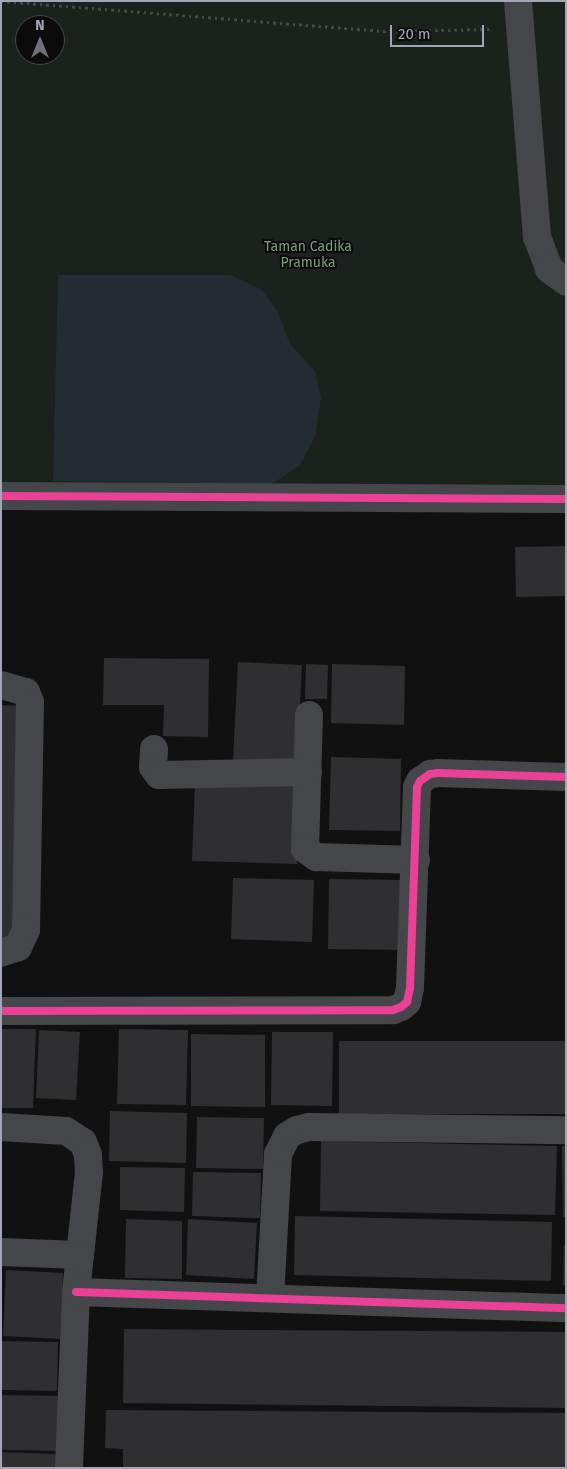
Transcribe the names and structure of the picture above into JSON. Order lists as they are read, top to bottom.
{
  "parks": ["Taman Cadika Pramuka"],
  "scale_bar": "20 m",
  "north": "top"
}
